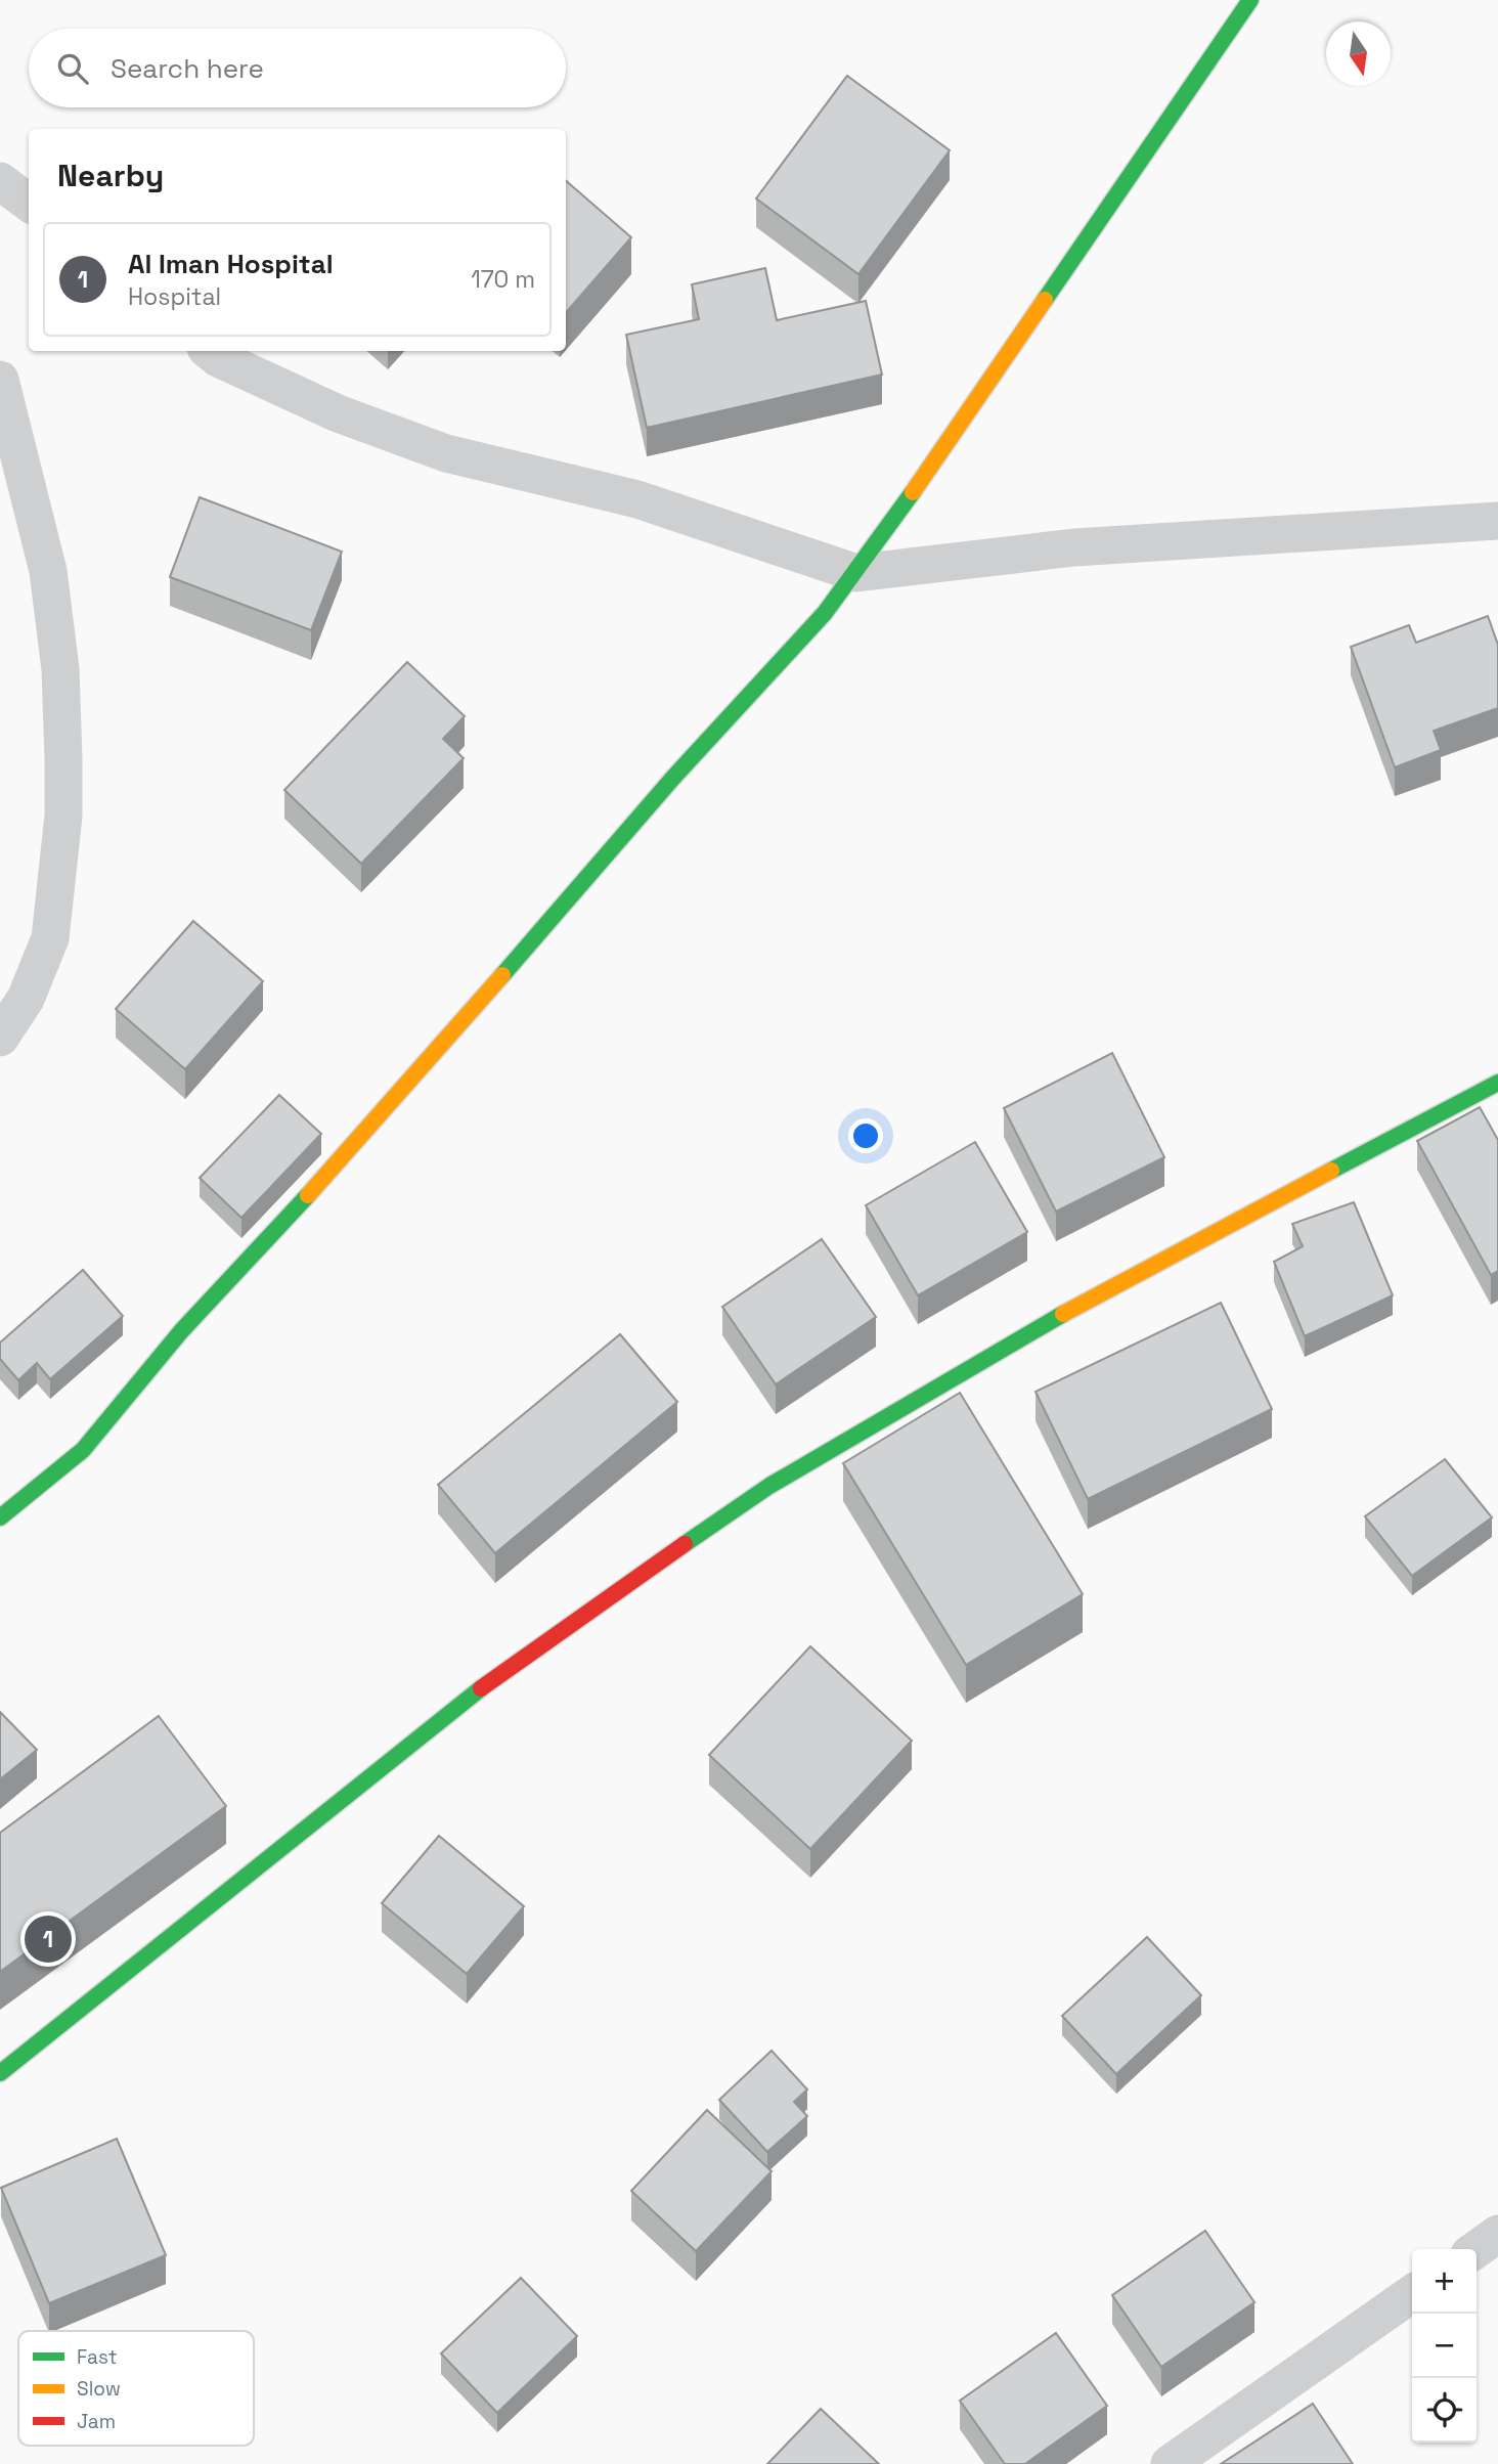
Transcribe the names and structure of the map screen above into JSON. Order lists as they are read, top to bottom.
{
  "legend": ["Fast", "Slow", "Jam"],
  "north": "bottom",
  "page": {
    "search": "Search here",
    "heading": "Nearby",
    "list": [
      {
        "mark": "1",
        "name": "Al Iman Hospital",
        "note": "Hospital",
        "value": "170 m"
      }
    ],
    "pins": "1",
    "map_buttons": ["+", "−"]
  }
}
